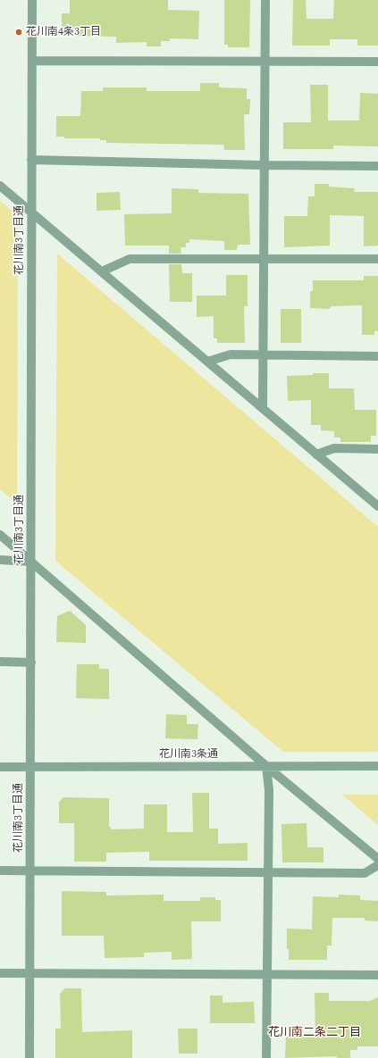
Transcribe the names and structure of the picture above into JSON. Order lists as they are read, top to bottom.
{
  "streets": {
    "street": ["花川南3丁目通", "花川南3条通"]
  },
  "crossings": [
    ["花川南3丁目通", "花川南3条通"]
  ],
  "districts": ["花川南二条二丁目"],
  "places": ["花川南4条3丁目"]
}
